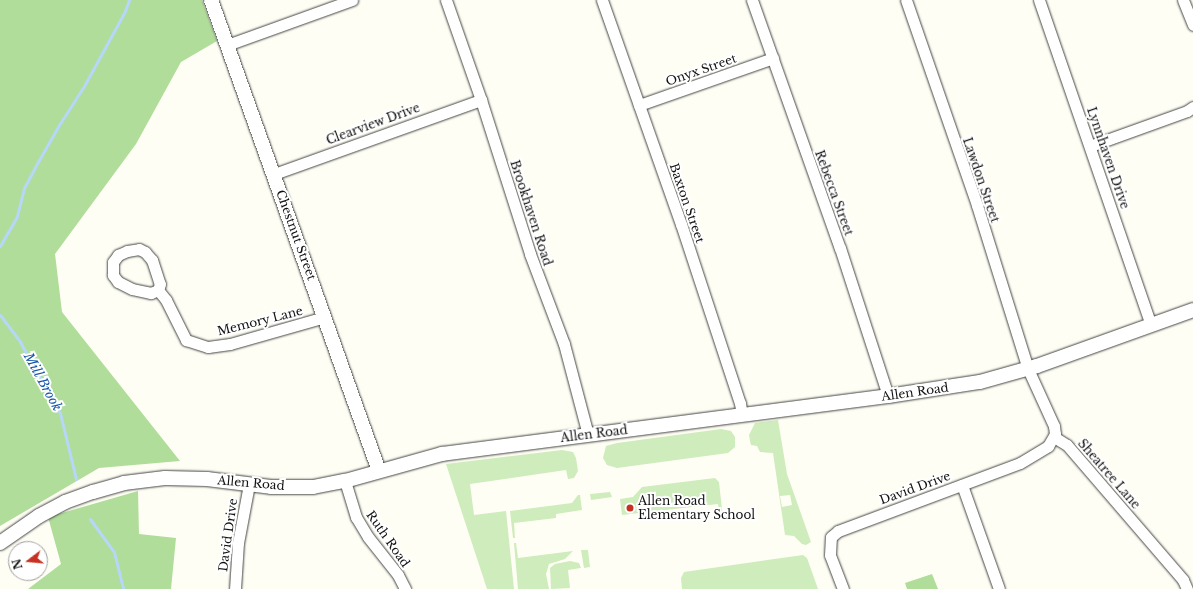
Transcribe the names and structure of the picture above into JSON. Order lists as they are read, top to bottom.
{
  "streets": {
    "street": [
      "Onyx Street",
      "Clearview Drive",
      "Lynnhaven Drive",
      "Lawdon Street",
      "Rebecca Street",
      "Baxton Street",
      "Brookhaven Road",
      "Chestnut Street",
      "Memory Lane",
      "Allen Road",
      "Sheatree Lane",
      "David Drive",
      "Ruth Road"
    ]
  },
  "crossings": [
    ["Onyx Street", "Rebecca Street"],
    ["Onyx Street", "Baxton Street"],
    ["Clearview Drive", "Brookhaven Road"],
    ["Clearview Drive", "Chestnut Street"],
    ["Lynnhaven Drive", "Allen Road"],
    ["Lawdon Street", "Allen Road"],
    ["Rebecca Street", "Allen Road"],
    ["Baxton Street", "Allen Road"],
    ["Brookhaven Road", "Allen Road"],
    ["Chestnut Street", "Memory Lane"],
    ["Chestnut Street", "Allen Road"],
    ["Allen Road", "David Drive"],
    ["Allen Road", "Ruth Road"],
    ["Sheatree Lane", "David Drive"]
  ],
  "water": ["Mill Brook"],
  "places": ["Allen Road Elementary School"],
  "north": "left"
}
